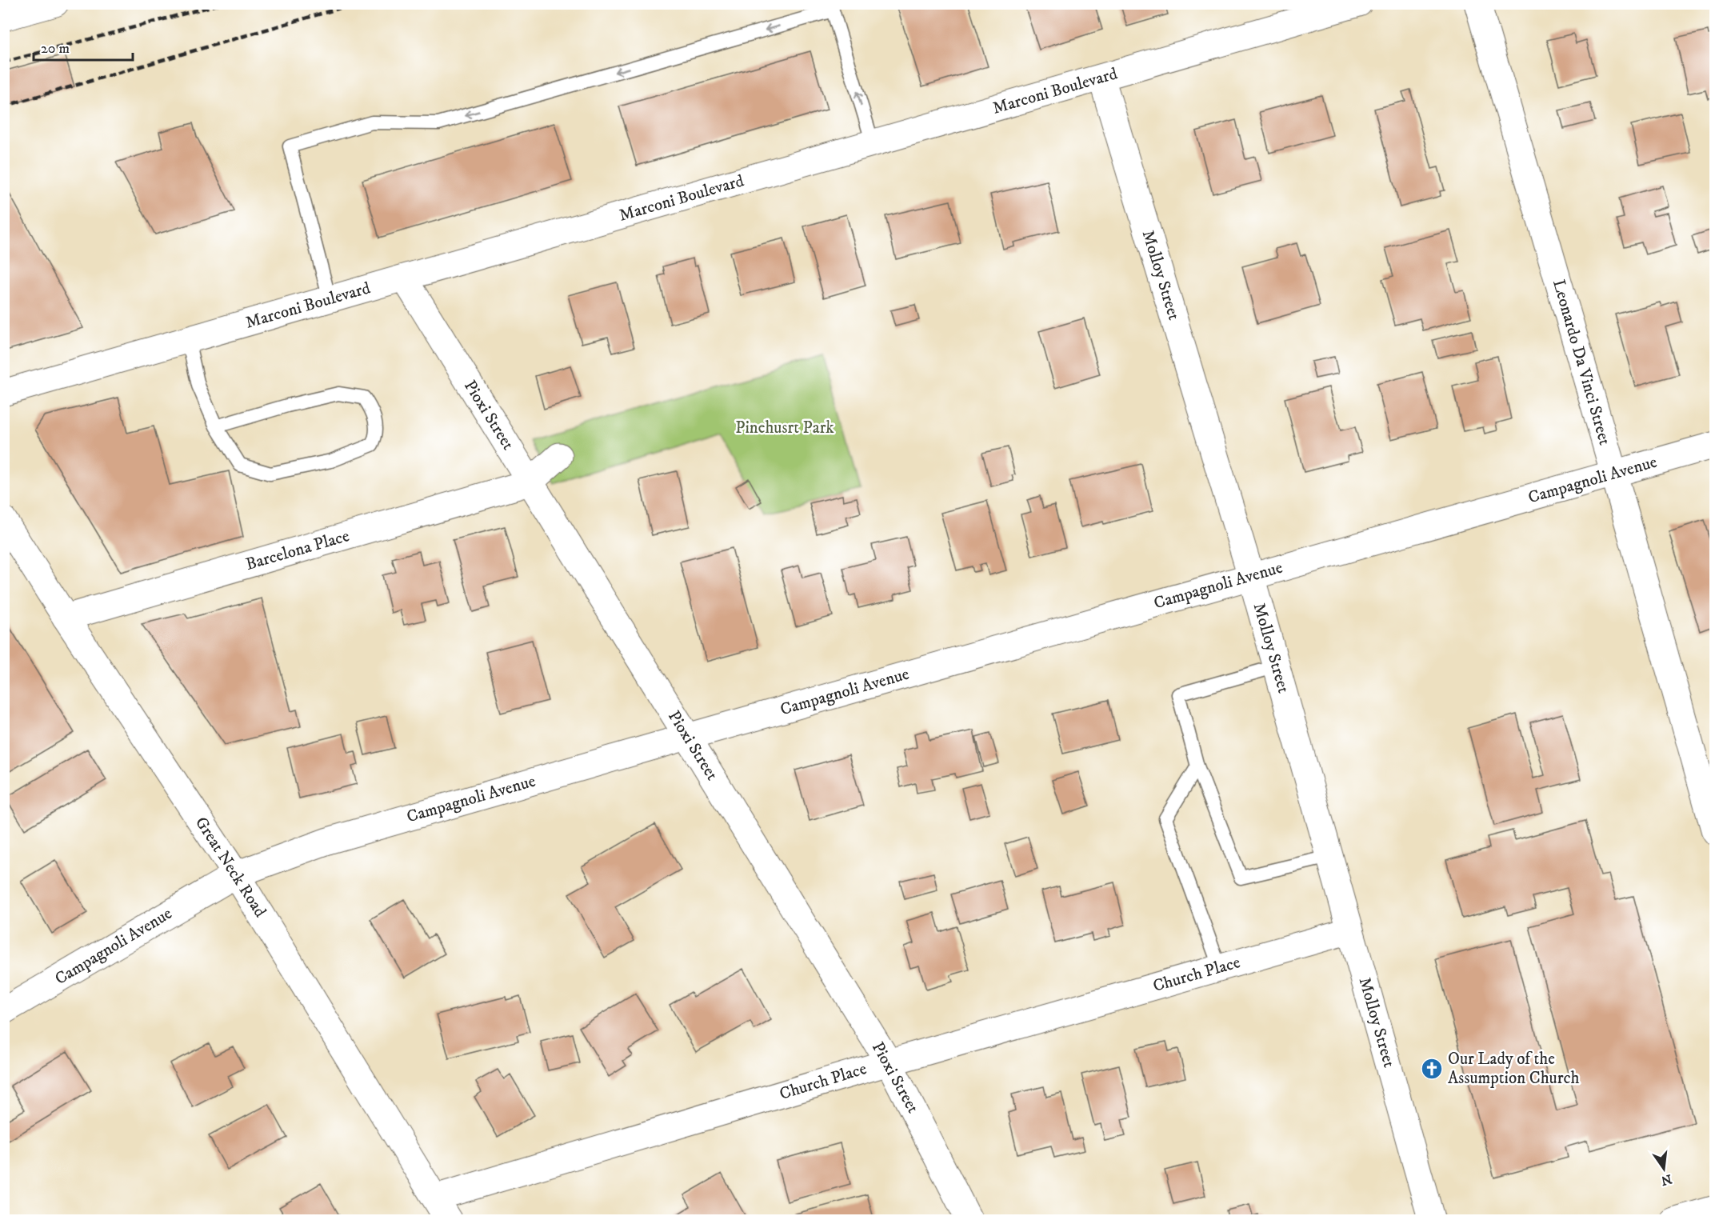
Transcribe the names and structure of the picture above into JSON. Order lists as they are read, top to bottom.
{
  "streets": {
    "street": [
      "Marconi Boulevard",
      "Molloy Street",
      "Leonardo Da Vinci Street",
      "Pioxi Street",
      "Campagnoli Avenue",
      "Barcelona Place",
      "Great Neck Road",
      "Church Place"
    ]
  },
  "crossings": [
    ["Marconi Boulevard", "Molloy Street"],
    ["Marconi Boulevard", "Pioxi Street"],
    ["Molloy Street", "Campagnoli Avenue"],
    ["Molloy Street", "Church Place"],
    ["Leonardo Da Vinci Street", "Campagnoli Avenue"],
    ["Pioxi Street", "Campagnoli Avenue"],
    ["Pioxi Street", "Barcelona Place"],
    ["Pioxi Street", "Church Place"],
    ["Campagnoli Avenue", "Great Neck Road"],
    ["Barcelona Place", "Great Neck Road"],
    ["Great Neck Road", "Church Place"]
  ],
  "parks": ["Pinehusrt Park"],
  "places": {
    "church": ["Our Lady of the Assumption Church"]
  },
  "scale_bar": "20 m",
  "north": "bottom"
}
